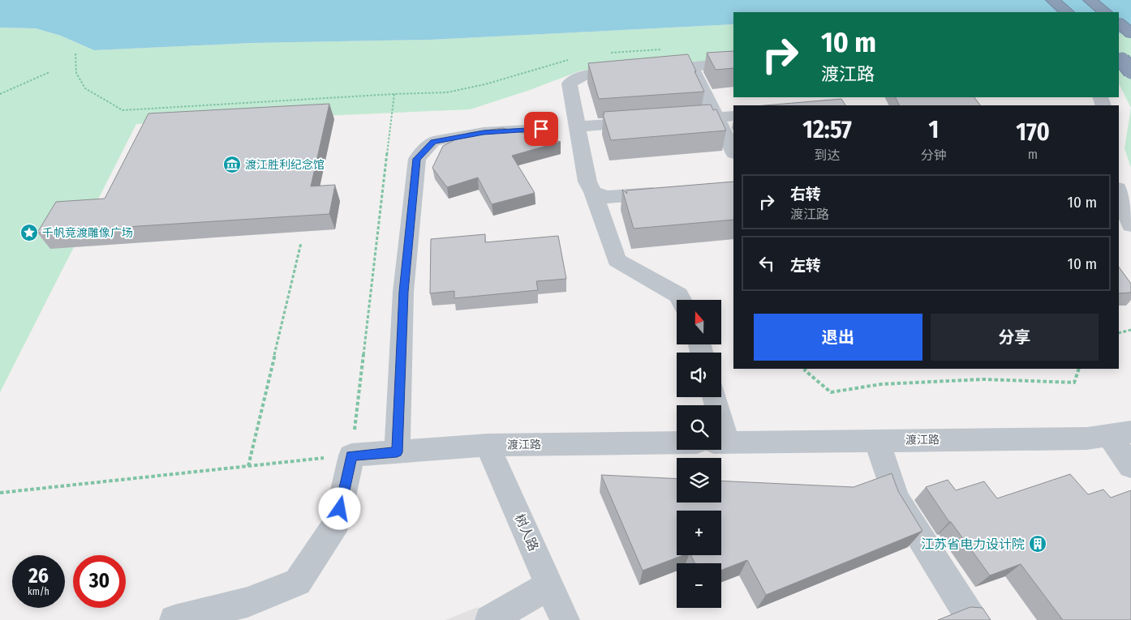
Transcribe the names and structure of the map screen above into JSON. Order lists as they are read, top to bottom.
{
  "streets": {
    "street": ["渡江路", "树人路"]
  },
  "crossings": [
    ["渡江路", "树人路"]
  ],
  "places": {
    "museum": ["渡江胜利纪念馆"],
    "place": ["千帆竞渡雕像广场"],
    "building": ["江苏省电力设计院"]
  },
  "north": "top",
  "page": {
    "turn": ["10 m", "渡江路"],
    "eta": [
      "12:57",
      "到达",
      "1",
      "分钟",
      "170",
      "m"
    ],
    "list": [
      {
        "name": "右转",
        "note": "渡江路",
        "value": "10 m"
      },
      {
        "name": "左转",
        "value": "10 m"
      }
    ],
    "map_buttons": ["+", "−"],
    "buttons": ["退出", "分享"],
    "speed": "26 km/h",
    "limit": "30"
  }
}
